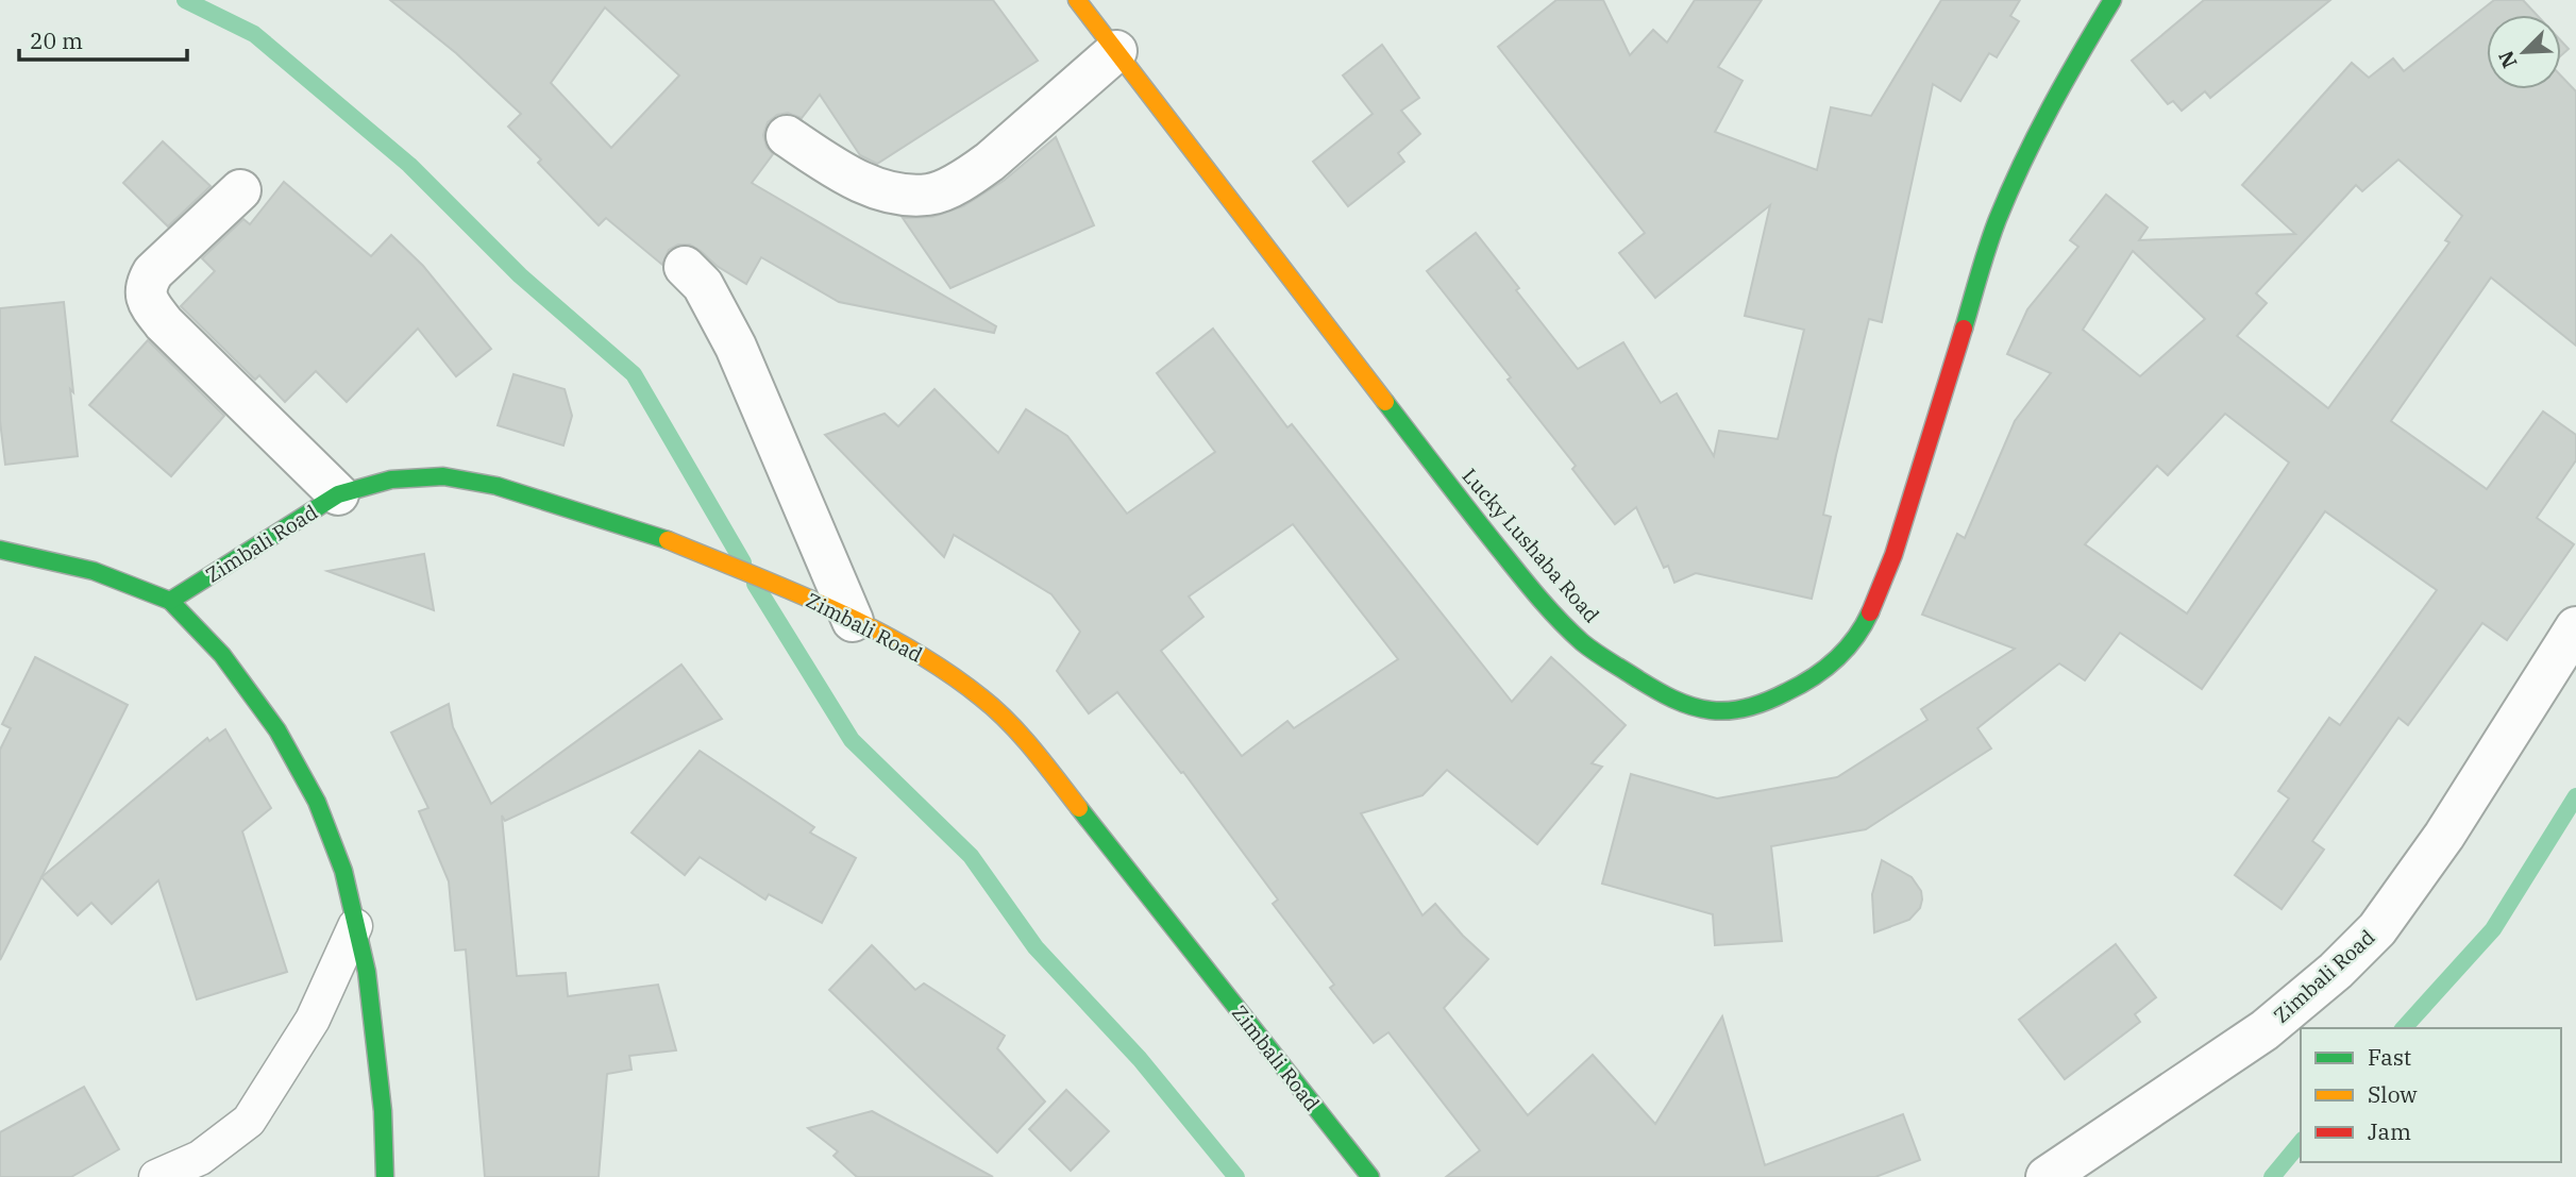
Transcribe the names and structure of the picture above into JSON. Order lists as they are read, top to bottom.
{
  "streets": {
    "street": ["Zimbali Road", "Lucky Lushaba Road"]
  },
  "legend": ["Fast", "Slow", "Jam"],
  "scale_bar": "20 m",
  "north": "bottom left"
}
